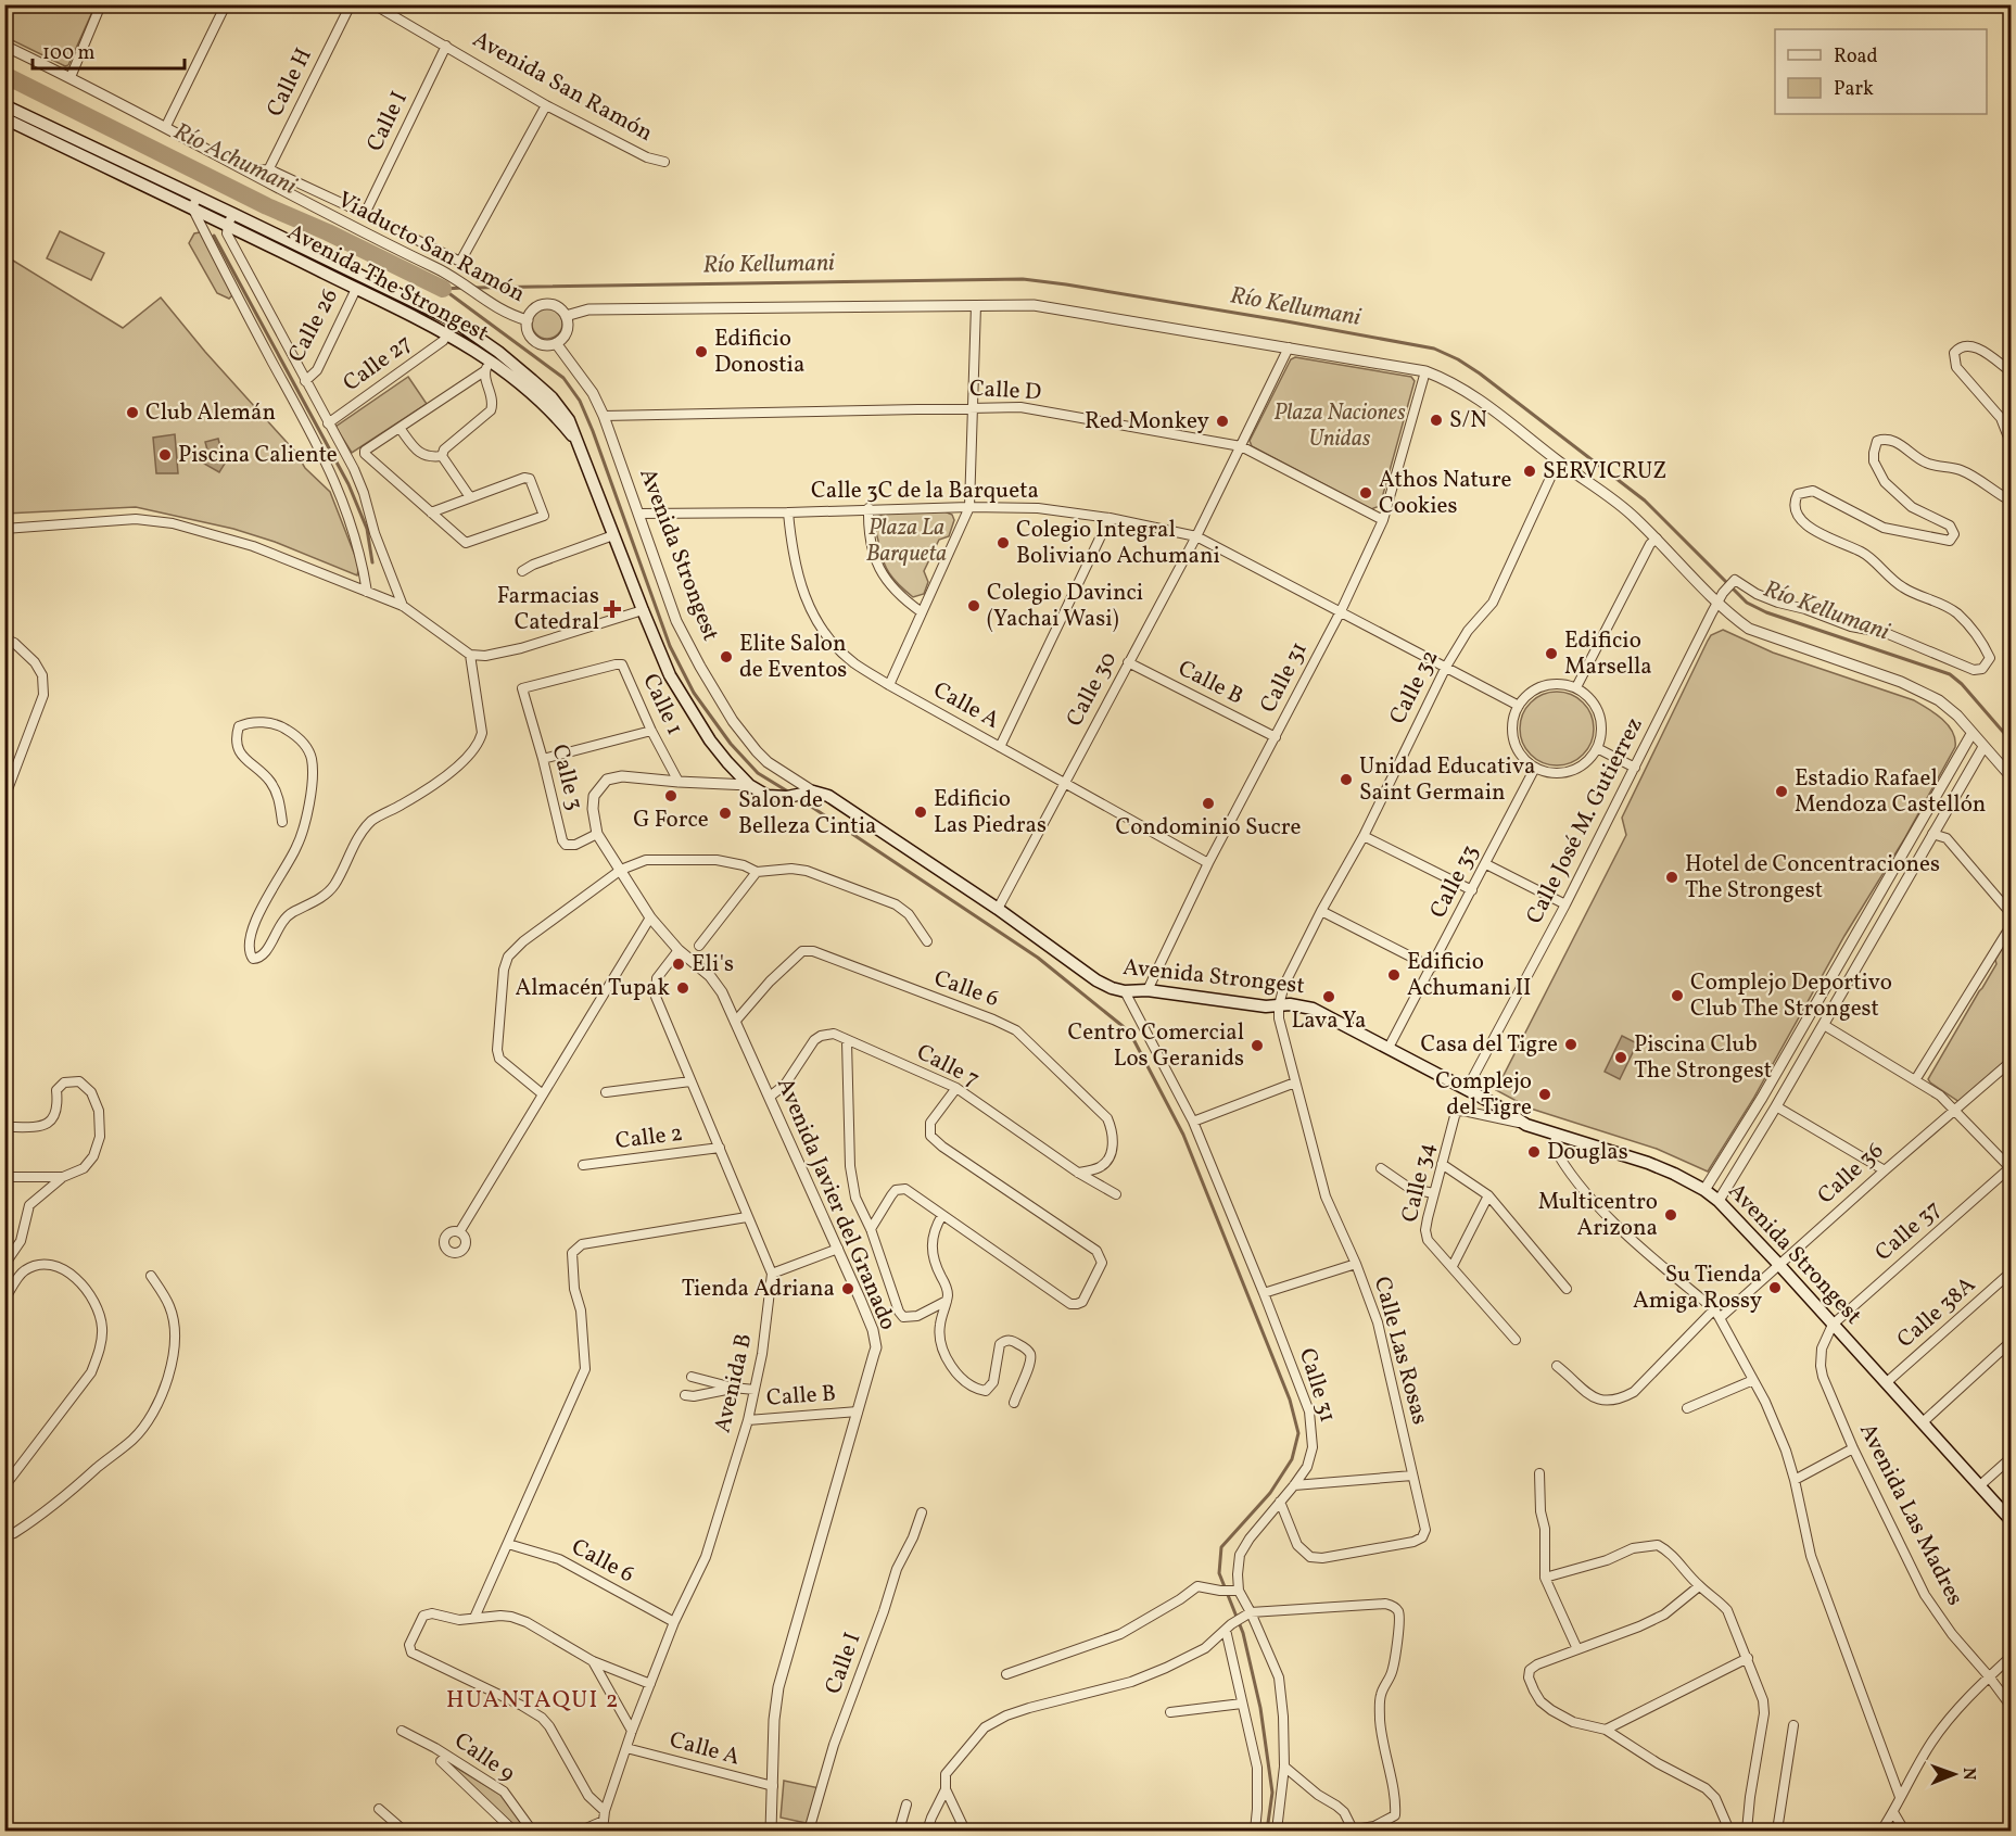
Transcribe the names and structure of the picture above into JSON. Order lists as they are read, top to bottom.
{
  "streets": {
    "main road": ["Avenida The Strongest", "Avenida Strongest"],
    "street": [
      "Calle H",
      "Avenida San Ramón",
      "Calle I",
      "Viaducto San Ramón",
      "Calle 26",
      "Calle 27",
      "Calle D",
      "Calle 3C de la Barqueta",
      "Calle 31",
      "Calle B",
      "Calle 32",
      "Calle 30",
      "Calle 1",
      "Calle A",
      "Calle 3",
      "Calle José M. Gutierrez",
      "Calle 33",
      "Calle 6",
      "Calle 7",
      "Calle 2",
      "Calle 36",
      "Calle 34",
      "Avenida Javier del Granado",
      "Calle 37",
      "Calle 38A",
      "Calle Las Rosas",
      "Avenida B",
      "Avenida Las Madres",
      "Calle 9"
    ]
  },
  "crossings": [
    ["Calle H", "Viaducto San Ramón"],
    ["Avenida San Ramón", "Calle I"],
    ["Viaducto San Ramón", "Avenida Strongest"],
    ["Avenida The Strongest", "Calle 26"],
    ["Avenida The Strongest", "Calle 27"],
    ["Avenida The Strongest", "Avenida Strongest"],
    ["Avenida The Strongest", "Avenida Javier del Granado"],
    ["Calle D", "Avenida Strongest"],
    ["Calle D", "Calle 31"],
    ["Calle D", "Calle 30"],
    ["Calle 3C de la Barqueta", "Avenida Strongest"],
    ["Calle 3C de la Barqueta", "Calle 31"],
    ["Calle 3C de la Barqueta", "Calle 32"],
    ["Calle 3C de la Barqueta", "Calle 30"],
    ["Calle 3C de la Barqueta", "Calle A"],
    ["Calle 3C de la Barqueta", "Calle 33"],
    ["Avenida Strongest", "Calle 31"],
    ["Avenida Strongest", "Calle 32"],
    ["Avenida Strongest", "Calle 30"],
    ["Avenida Strongest", "Calle José M. Gutierrez"],
    ["Avenida Strongest", "Calle 33"],
    ["Avenida Strongest", "Calle 36"],
    ["Avenida Strongest", "Calle 34"],
    ["Avenida Strongest", "Calle 37"],
    ["Avenida Strongest", "Calle 38A"],
    ["Avenida Strongest", "Calle Las Rosas"],
    ["Avenida Strongest", "Avenida Las Madres"],
    ["Calle 31", "Calle B"],
    ["Calle 31", "Calle A"],
    ["Calle 31", "Calle Las Rosas"],
    ["Calle B", "Calle 30"],
    ["Calle B", "Avenida Javier del Granado"],
    ["Calle B", "Avenida B"],
    ["Calle 32", "Calle Las Rosas"],
    ["Calle 30", "Calle A"],
    ["Calle 1", "Calle 3"],
    ["Calle 1", "Avenida Javier del Granado"],
    ["Calle A", "Avenida Javier del Granado"],
    ["Calle A", "Avenida B"],
    ["Calle 3", "Avenida Javier del Granado"],
    ["Calle 6", "Calle 7"],
    ["Calle 6", "Avenida Javier del Granado"],
    ["Calle 6", "Avenida B"],
    ["Calle 7", "Avenida Javier del Granado"],
    ["Calle 2", "Avenida B"],
    ["Avenida Javier del Granado", "Avenida B"],
    ["Calle 37", "Avenida Las Madres"]
  ],
  "districts": ["HUANTAQUI 2"],
  "water": ["Río Achumani", "Río Kellumani"],
  "parks": ["Plaza Naciones Unidas", "Plaza La Barqueta"],
  "places": {
    "other": [
      "Edificio Donostia",
      "Club Alemán",
      "S/N",
      "Red Monkey",
      "Piscina Caliente",
      "SERVICRUZ",
      "Athos Nature Cookies",
      "Colegio Integral Boliviano Achumani",
      "Colegio Davinci (Yachai Wasi)",
      "Edificio Marsella",
      "Elite Salon de Eventos",
      "Unidad Educativa Saint Germain",
      "Estadio Rafael Mendoza Castellón",
      "G Force",
      "Condominio Sucre",
      "Edificio Las Piedras",
      "Salon de Belleza Cintia",
      "Hotel de Concentraciones The Strongest",
      "Eli's",
      "Edificio Achumani II",
      "Almacén Tupak",
      "Complejo Deportivo Club The Strongest",
      "Lava Ya",
      "Casa del Tigre",
      "Centro Comercial Los Geranids",
      "Piscina Club The Strongest",
      "Complejo del Tigre",
      "Douglas",
      "Multicentro Arizona",
      "Su Tienda Amiga Rossy",
      "Tienda Adriana"
    ],
    "health": ["Farmacias Catedral"]
  },
  "legend": ["Road", "Park"],
  "scale_bar": "100 m",
  "north": "right"
}
